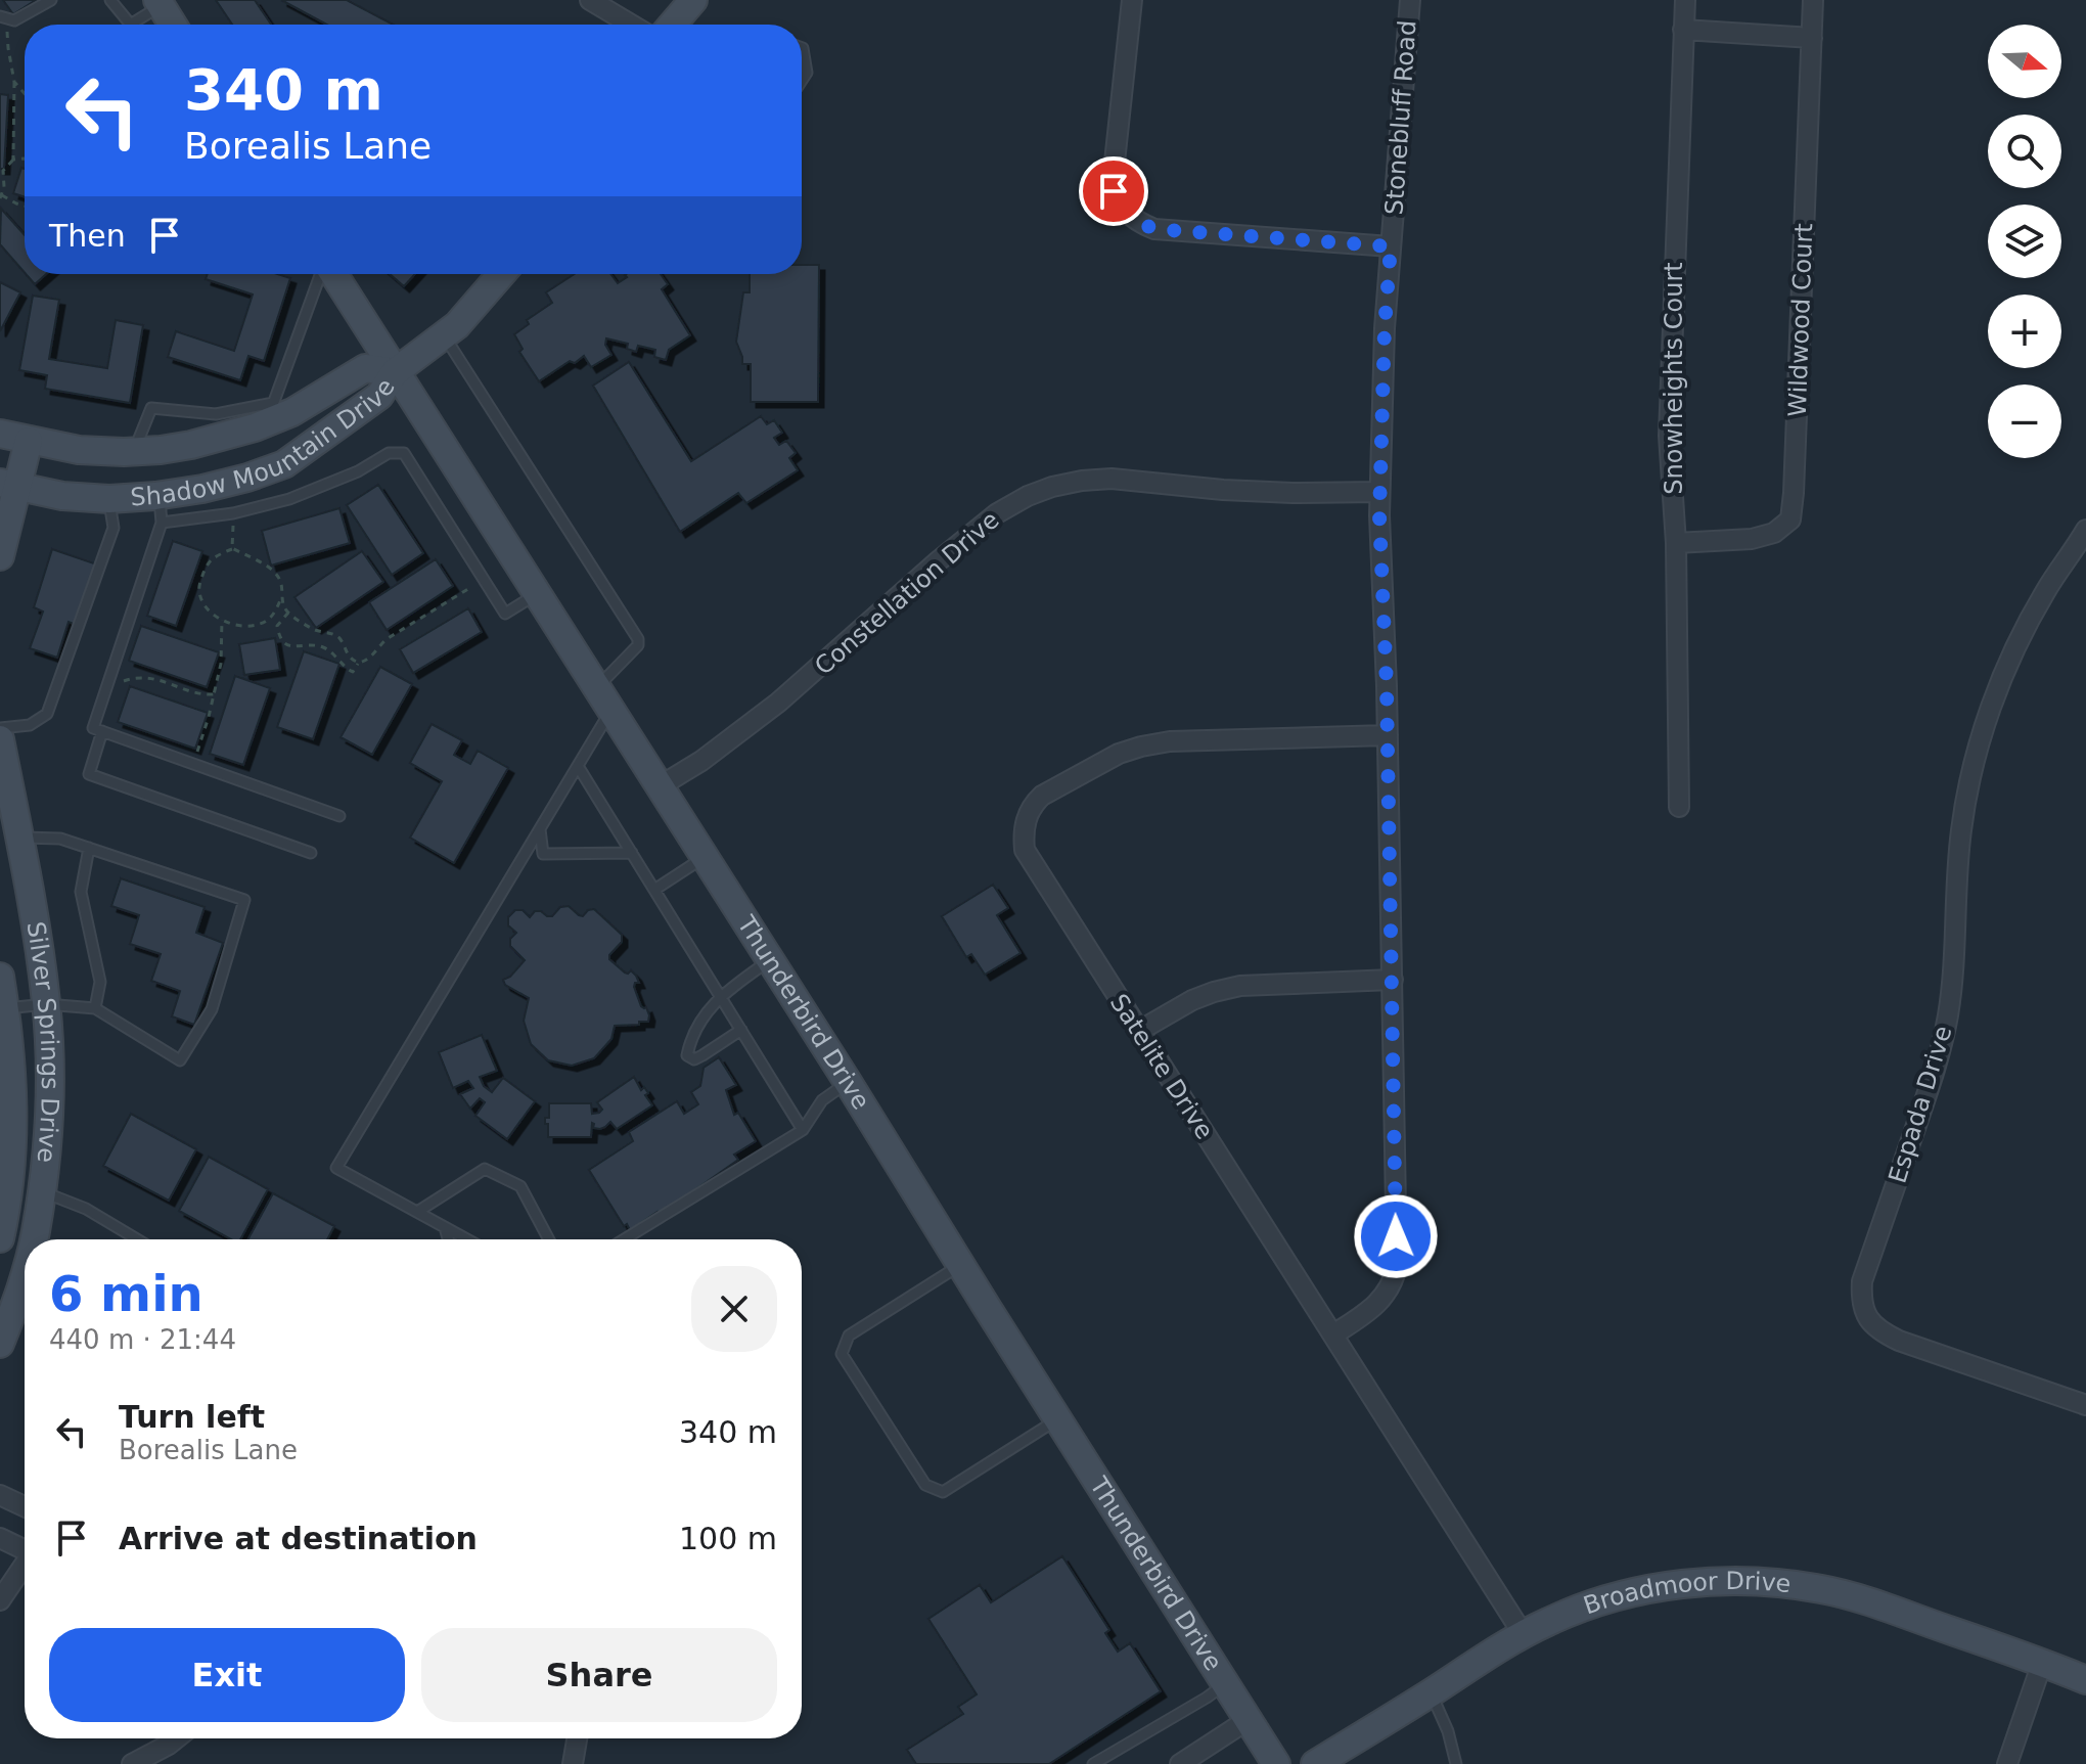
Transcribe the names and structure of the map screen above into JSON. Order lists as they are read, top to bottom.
{
  "streets": {
    "street": [
      "Stonebluff Road",
      "Wildwood Court",
      "Snowheights Court",
      "Shadow Mountain Drive",
      "Constellation Drive",
      "Thunderbird Drive",
      "Silver Springs Drive",
      "Satelite Drive",
      "Espada Drive",
      "Broadmoor Drive"
    ]
  },
  "crossings": [
    ["Stonebluff Road", "Constellation Drive"],
    ["Stonebluff Road", "Satelite Drive"],
    ["Wildwood Court", "Snowheights Court"],
    ["Shadow Mountain Drive", "Thunderbird Drive"],
    ["Constellation Drive", "Thunderbird Drive"],
    ["Satelite Drive", "Broadmoor Drive"]
  ],
  "north": "right",
  "page": {
    "map_buttons": ["+", "−"],
    "turn": ["340 m", "Borealis Lane"],
    "then": "Then",
    "heading": ["6 min", "440 m · 21:44"],
    "list": [
      {
        "name": "Turn left",
        "note": "Borealis Lane",
        "value": "340 m"
      },
      {
        "name": "Arrive at destination",
        "value": "100 m"
      }
    ],
    "buttons": ["Exit", "Share"]
  }
}
